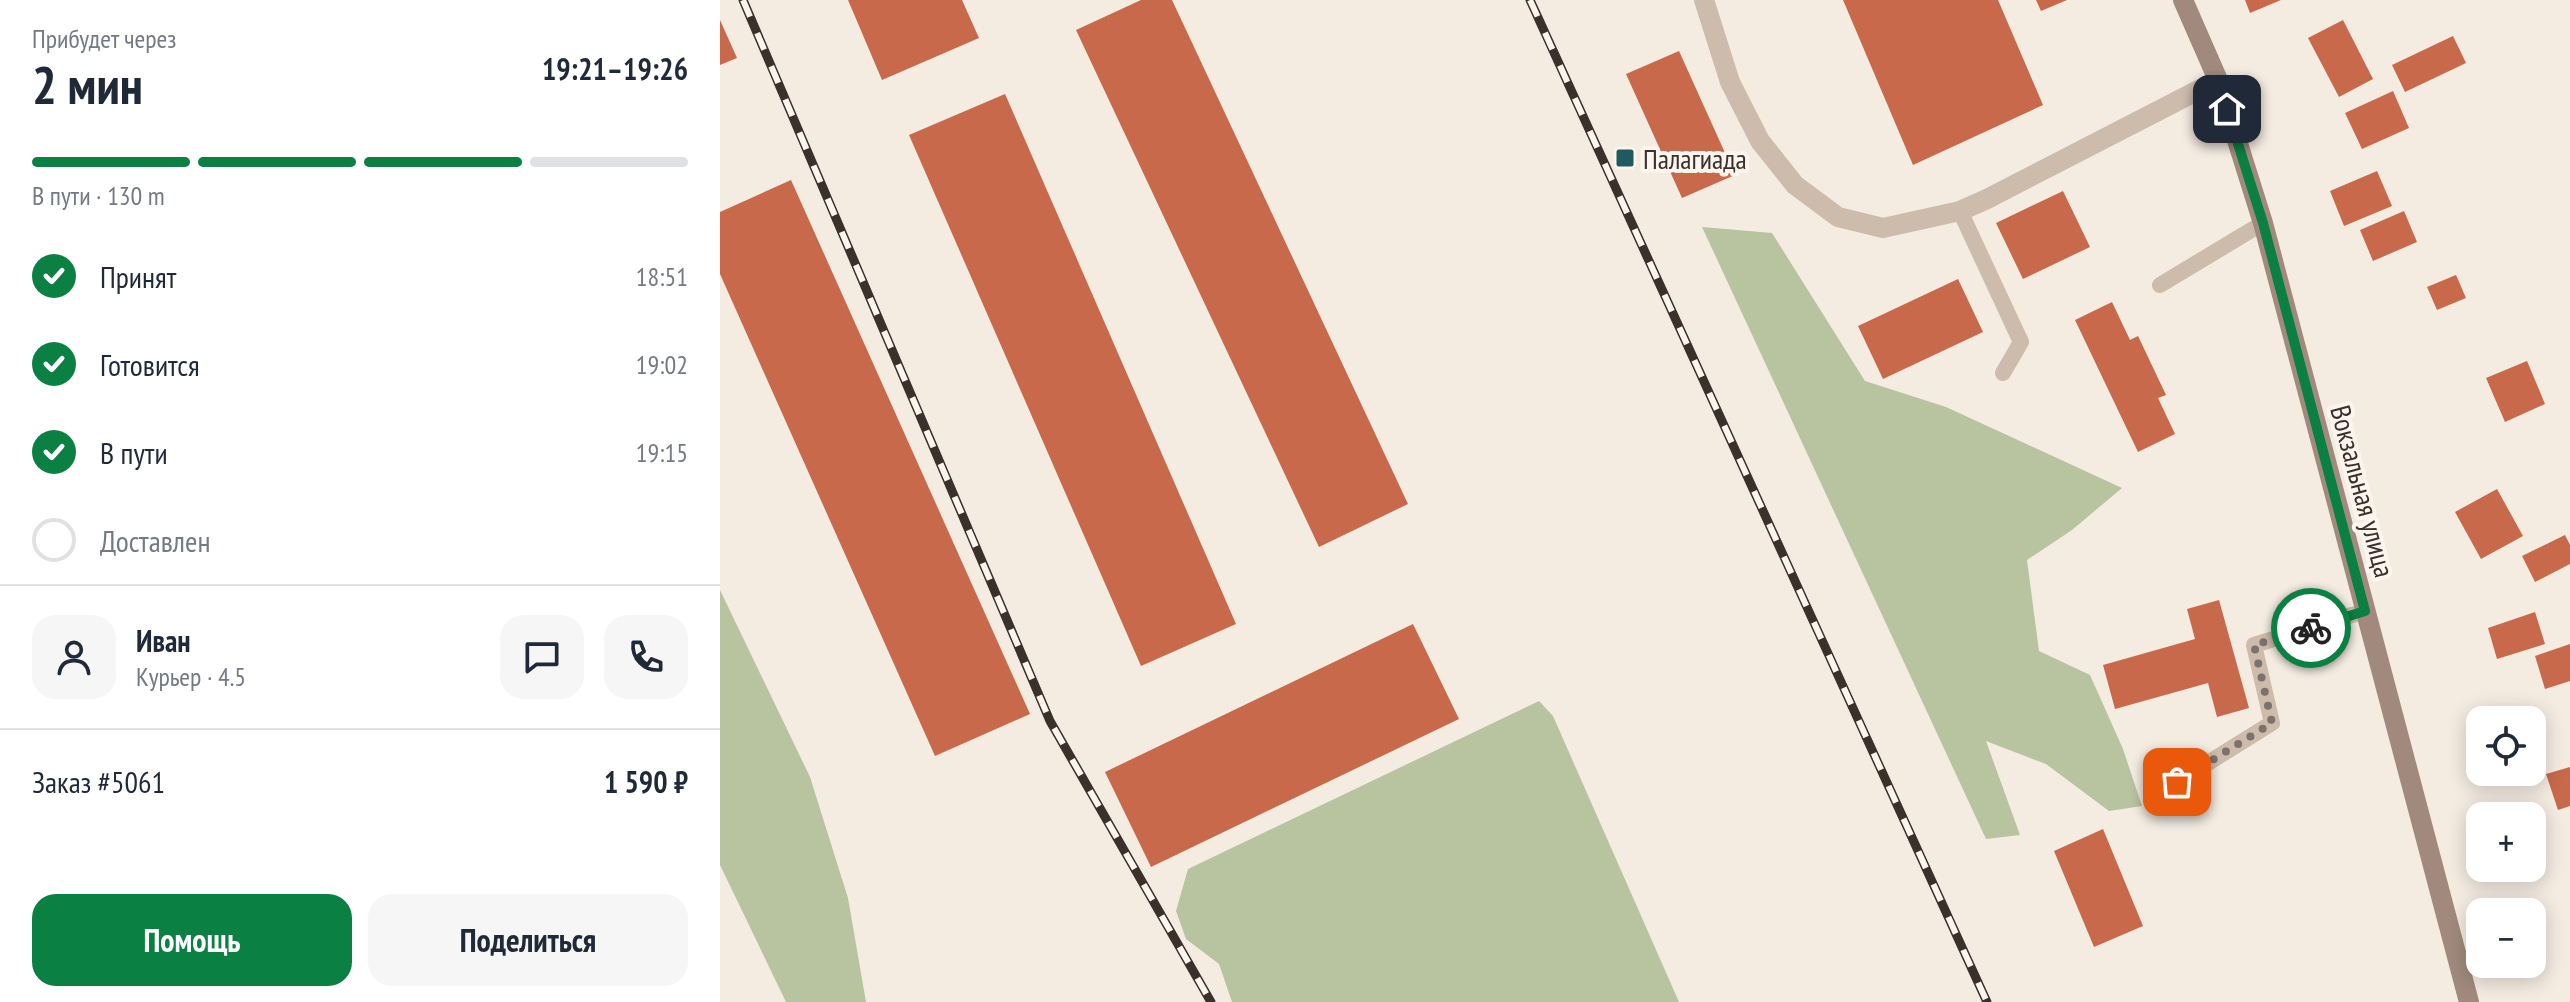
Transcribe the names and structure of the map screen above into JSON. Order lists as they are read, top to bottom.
{
  "streets": {
    "main road": ["Вокзальная улица"]
  },
  "places": {
    "transit": ["Палагиада"]
  },
  "page": {
    "heading": ["2 мин", "Прибудет через", "19:21–19:26"],
    "panel": [
      "Иван",
      "Курьер · 4.5",
      "Заказ #5061",
      "1 590 ₽"
    ],
    "bar": "В пути · 130 m",
    "list": [
      ["Принят", "18:51"],
      ["Готовится", "19:02"],
      ["В пути", "19:15"],
      "Доставлен"
    ],
    "map_buttons": ["+", "−"],
    "buttons": ["Помощь", "Поделиться"]
  }
}
